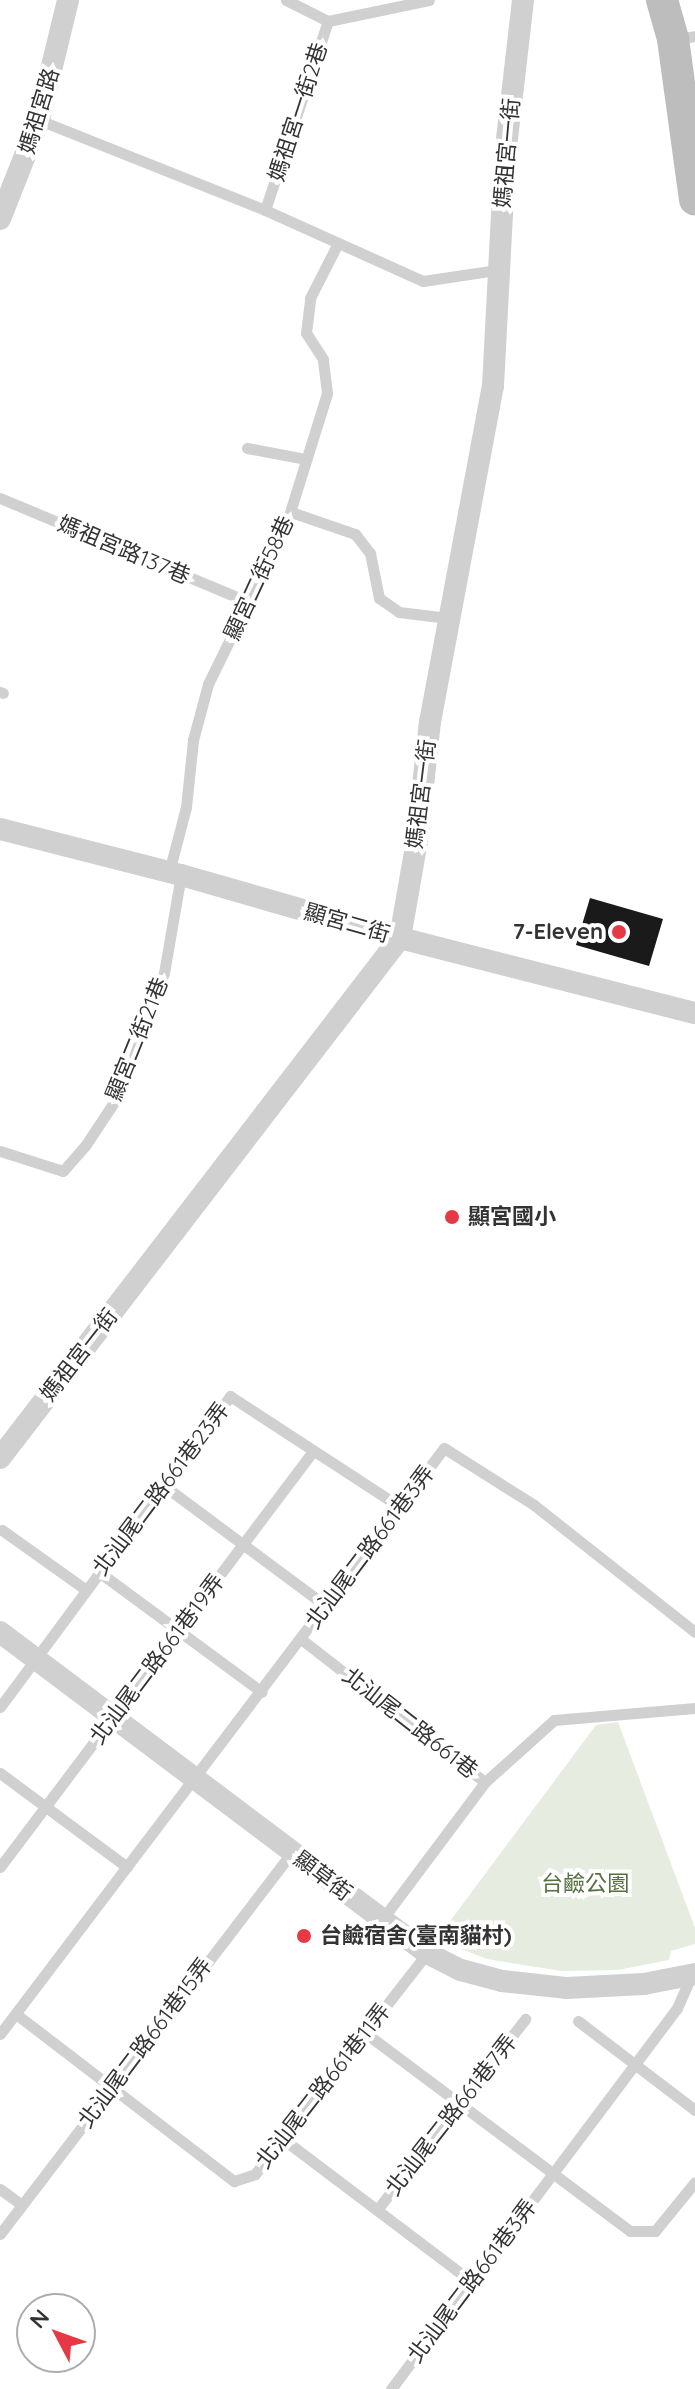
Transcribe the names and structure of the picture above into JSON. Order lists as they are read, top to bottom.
{
  "streets": {
    "street": [
      "媽祖宮路",
      "媽祖宮一街",
      "顯宮二街",
      "顯草街"
    ],
    "lane": [
      "媽祖宮一街2巷",
      "媽祖宮路137巷",
      "顯宮二街58巷",
      "顯宮二街21巷",
      "北汕尾二路661巷23弄",
      "北汕尾二路661巷3弄",
      "北汕尾二路661巷19弄",
      "北汕尾二路661巷",
      "北汕尾二路661巷15弄",
      "北汕尾二路661巷11弄",
      "北汕尾二路661巷7弄"
    ]
  },
  "crossings": [
    ["媽祖宮一街", "顯宮二街"],
    ["媽祖宮路137巷", "顯宮二街58巷"],
    ["顯宮二街58巷", "顯宮二街"],
    ["顯宮二街58巷", "顯宮二街21巷"],
    ["顯宮二街", "顯宮二街21巷"],
    ["北汕尾二路661巷23弄", "北汕尾二路661巷3弄"],
    ["北汕尾二路661巷23弄", "北汕尾二路661巷19弄"],
    ["北汕尾二路661巷23弄", "顯草街"],
    ["北汕尾二路661巷3弄", "北汕尾二路661巷"],
    ["北汕尾二路661巷3弄", "顯草街"],
    ["北汕尾二路661巷19弄", "顯草街"],
    ["顯草街", "北汕尾二路661巷15弄"],
    ["顯草街", "北汕尾二路661巷11弄"],
    ["北汕尾二路661巷15弄", "北汕尾二路661巷11弄"]
  ],
  "parks": ["台鹼公園"],
  "places": ["7-Eleven", "顯宮國小", "台鹼宿舍(臺南貓村)"],
  "north": "top left"
}
